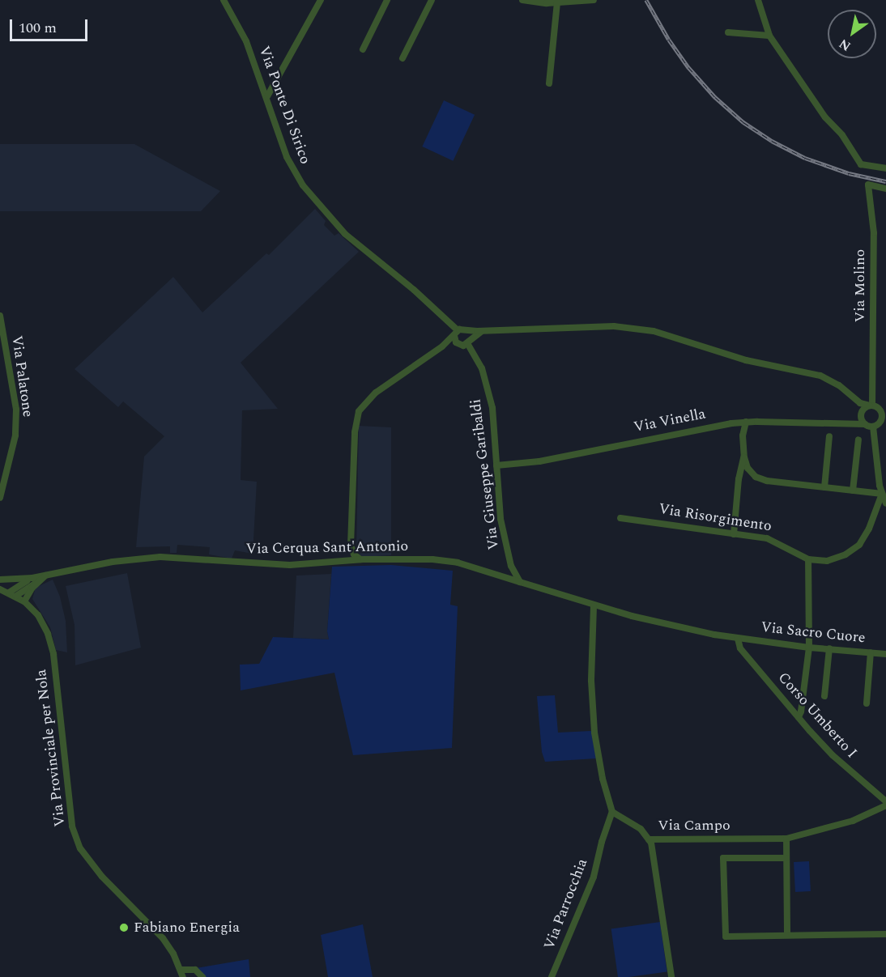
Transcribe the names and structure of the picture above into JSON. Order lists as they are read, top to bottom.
{
  "streets": {
    "street": [
      "Via Ponte Di Sirico",
      "Via Molino",
      "Via Palatone",
      "Via Vinella",
      "Via Giuseppe Garibaldi",
      "Via Risorgimento",
      "Via Cerqua Sant'Antonio",
      "Via Sacro Cuore",
      "Corso Umberto I",
      "Via Provinciale per Nola",
      "Via Campo",
      "Via Parrocchia"
    ]
  },
  "crossings": [
    ["Via Ponte Di Sirico", "Via Giuseppe Garibaldi"],
    ["Via Molino", "Via Vinella"],
    ["Via Vinella", "Via Giuseppe Garibaldi"],
    ["Via Giuseppe Garibaldi", "Via Cerqua Sant'Antonio"],
    ["Via Cerqua Sant'Antonio", "Via Provinciale per Nola"],
    ["Via Sacro Cuore", "Corso Umberto I"],
    ["Via Campo", "Via Parrocchia"]
  ],
  "places": ["Fabiano Energia"],
  "scale_bar": "100 m",
  "north": "bottom left"
}
